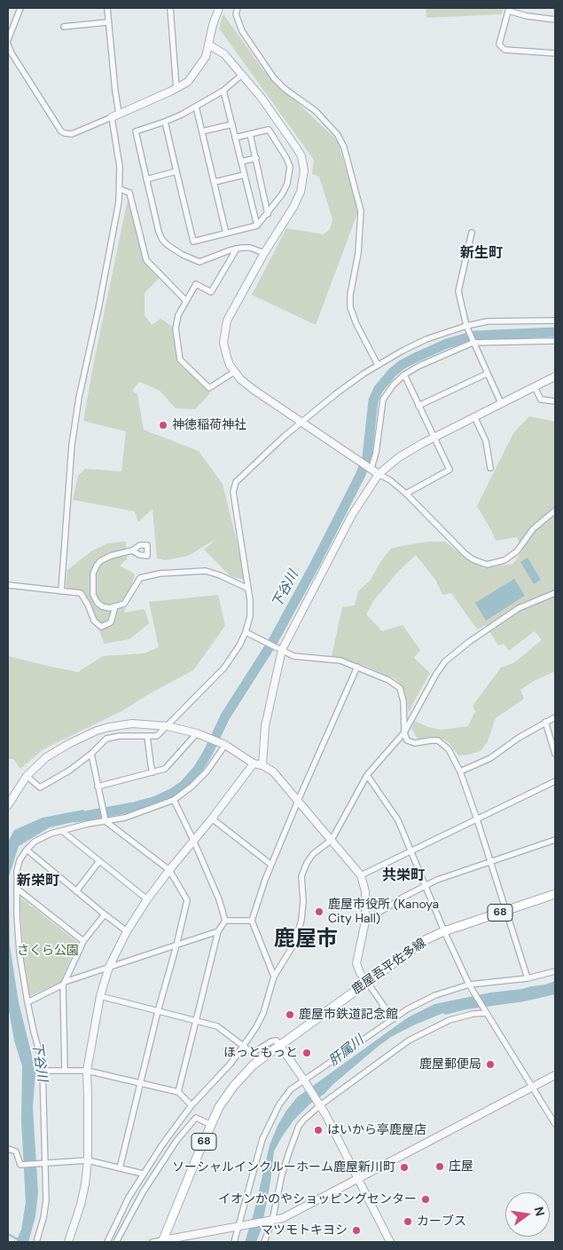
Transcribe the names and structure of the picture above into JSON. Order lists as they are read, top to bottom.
{
  "streets": {
    "main road": ["68", "鹿屋吾平佐多線"]
  },
  "districts": [
    "新生町",
    "共栄町",
    "新栄町",
    "鹿屋市"
  ],
  "water": ["下谷川", "肝属川"],
  "parks": ["さくら公園"],
  "places": [
    "神徳稲荷神社",
    "鹿屋市役所 (Kanoya City Hall)",
    "鹿屋市鉄道記念館",
    "ほっともっと",
    "鹿屋郵便局",
    "はいから亭鹿屋店",
    "庄屋",
    "ソーシャルインクルーホーム鹿屋新川町",
    "イオンかのやショッピングセンター",
    "カーブス",
    "マツモトキヨシ"
  ],
  "north": "right"
}
